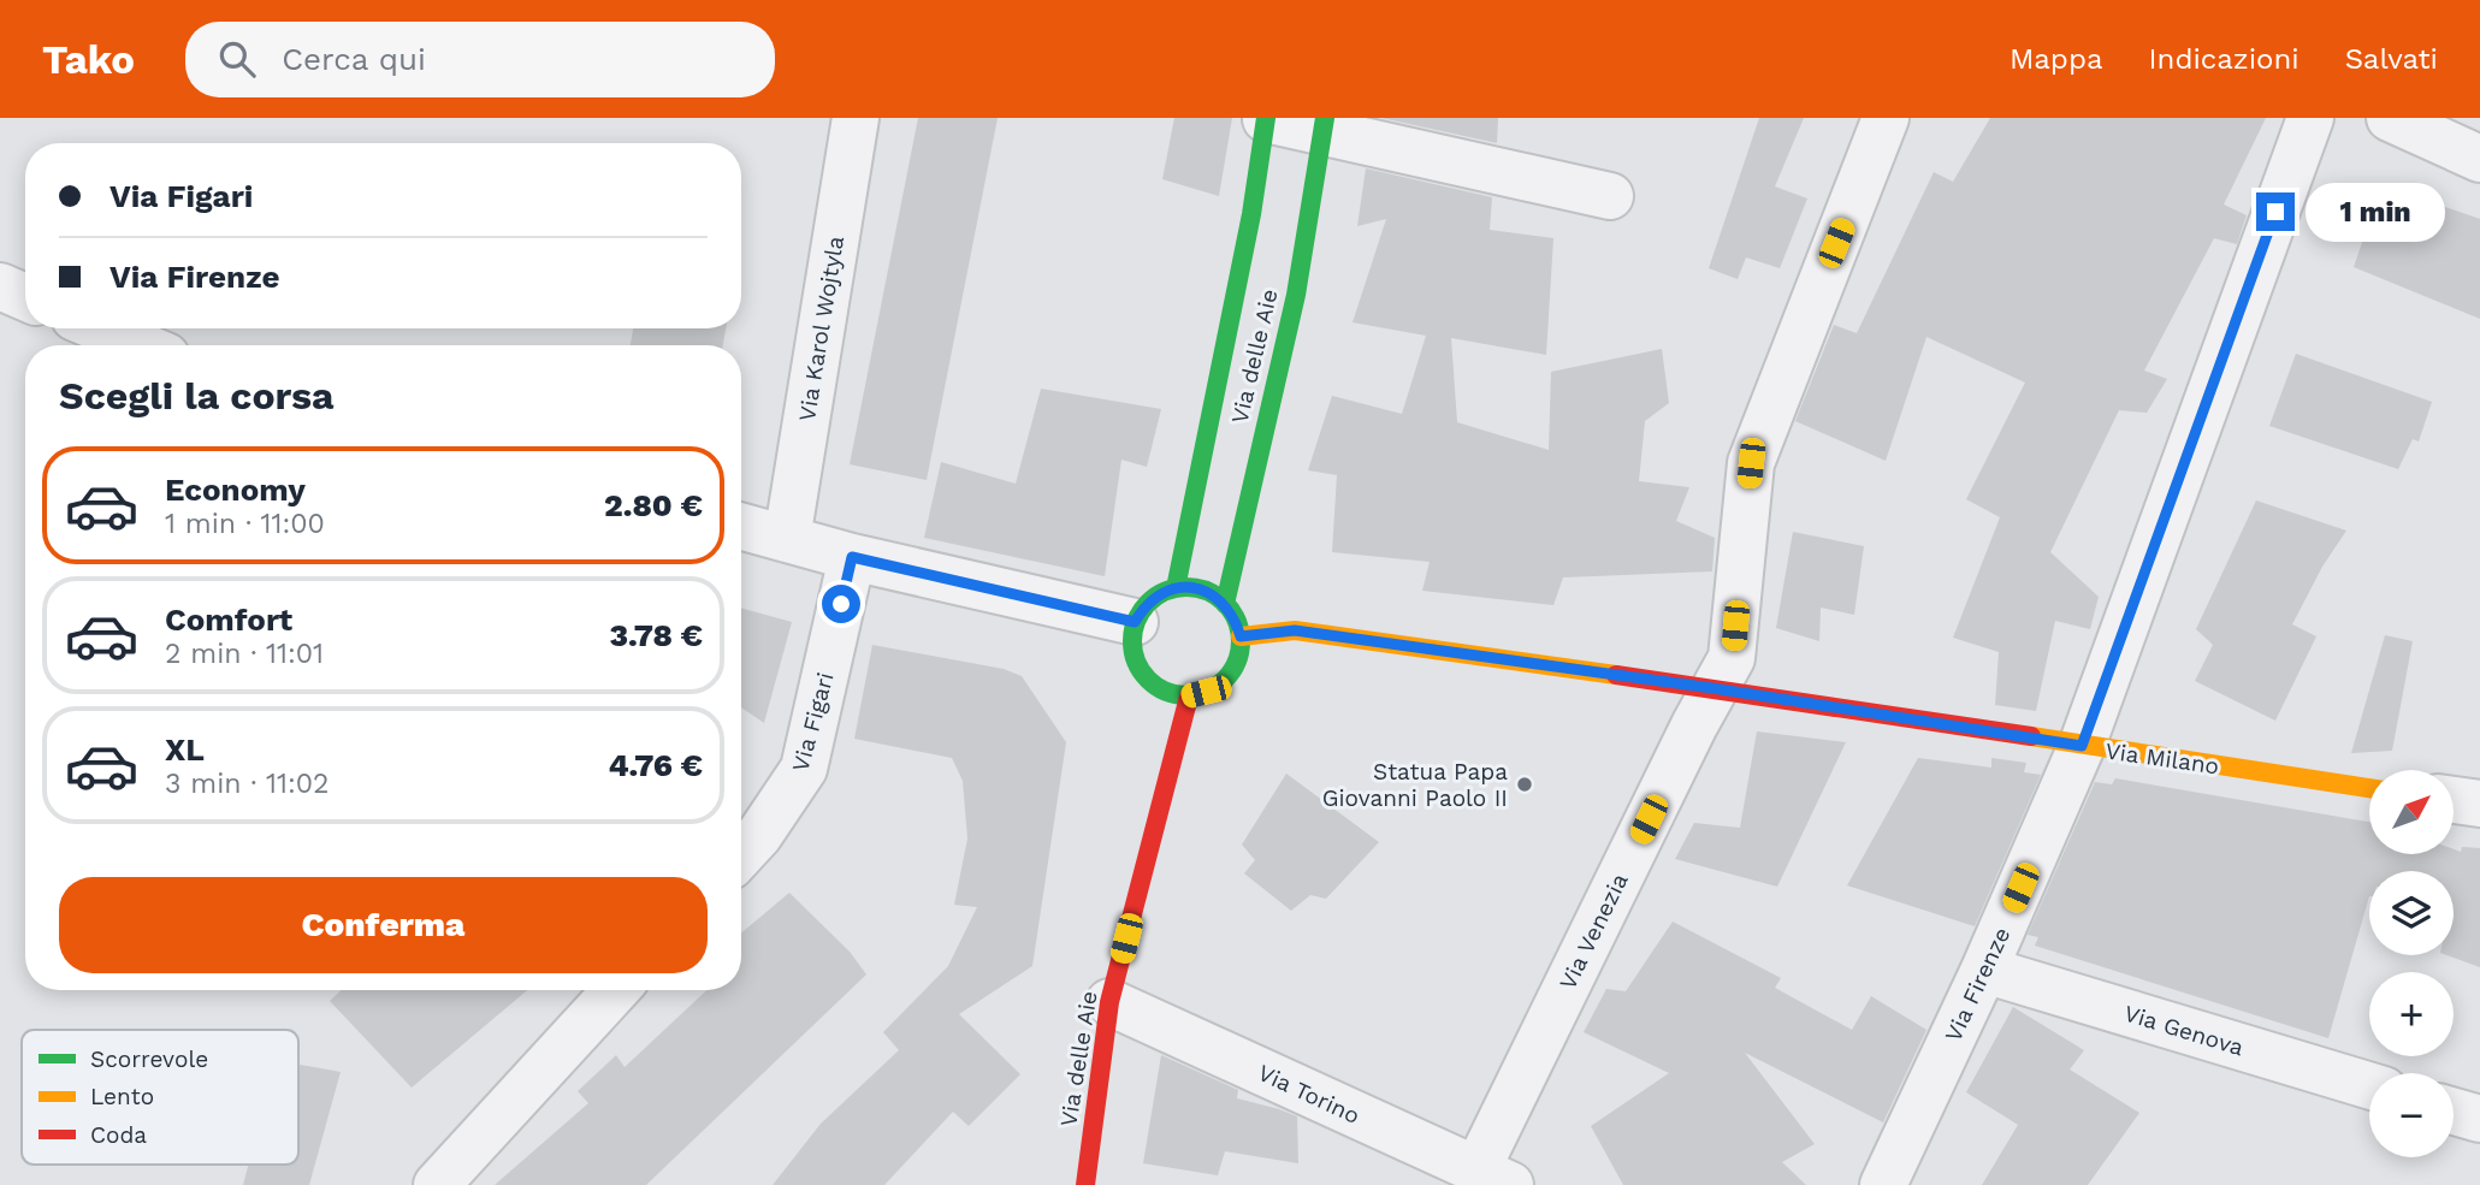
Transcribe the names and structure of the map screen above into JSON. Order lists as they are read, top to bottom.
{
  "streets": {
    "street": [
      "Via Karol Wojtyla",
      "Via delle Aie",
      "Via Figari",
      "Via Milano",
      "Via Venezia",
      "Via Firenze",
      "Via Genova",
      "Via Torino"
    ]
  },
  "crossings": [
    ["Via delle Aie", "Via Milano"],
    ["Via delle Aie", "Via Torino"],
    ["Via Milano", "Via Venezia"],
    ["Via Milano", "Via Firenze"],
    ["Via Venezia", "Via Torino"],
    ["Via Firenze", "Via Genova"]
  ],
  "places": ["Statua Papa Giovanni Paolo II"],
  "legend": ["Scorrevole", "Lento", "Coda"],
  "north": "top right",
  "page": {
    "header": "Tako",
    "search": "Cerca qui",
    "nav": ["Mappa", "Indicazioni", "Salvati"],
    "banner": ["Via Figari", "Via Firenze"],
    "bubble": "1 min",
    "heading": "Scegli la corsa",
    "list": [
      {
        "name": "Economy",
        "note": "1 min · 11:00",
        "value": "2.80 €"
      },
      {
        "name": "Comfort",
        "note": "2 min · 11:01",
        "value": "3.78 €"
      },
      {
        "name": "XL",
        "note": "3 min · 11:02",
        "value": "4.76 €"
      }
    ],
    "map_buttons": ["+", "−"],
    "buttons": "Conferma"
  }
}
